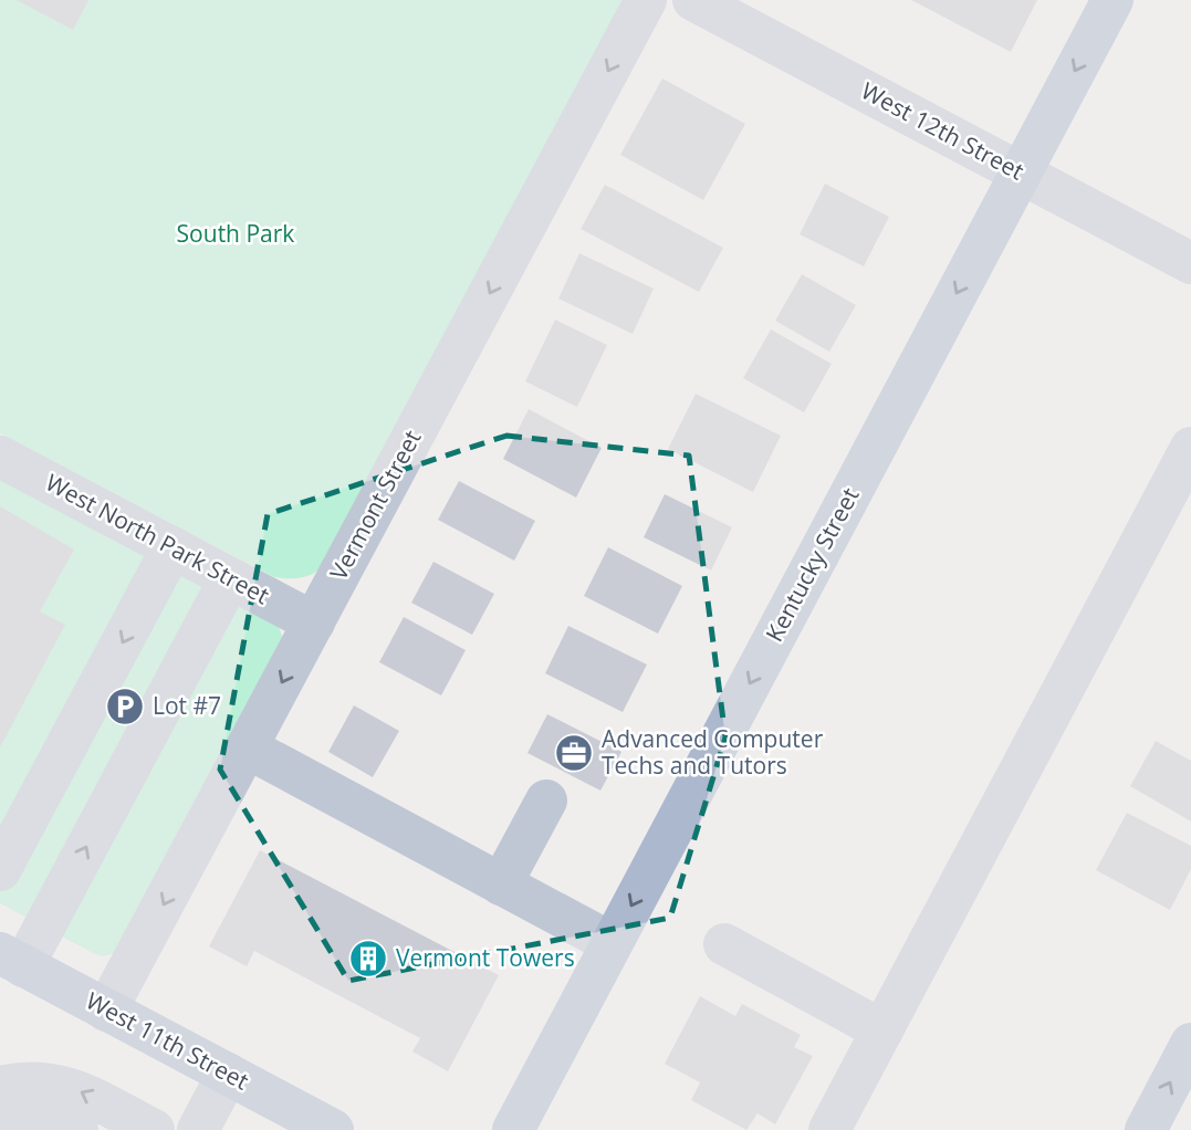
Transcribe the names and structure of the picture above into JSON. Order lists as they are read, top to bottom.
{
  "streets": {
    "main road": ["Kentucky Street", "West 11th Street"],
    "street": ["West 12th Street", "Vermont Street", "West North Park Street"]
  },
  "crossings": [
    ["West 12th Street", "Kentucky Street"],
    ["Vermont Street", "West North Park Street"],
    ["Vermont Street", "West 11th Street"]
  ],
  "one_way": ["Kentucky Street"],
  "parks": ["South Park"],
  "places": {
    "parking": ["Lot #7"],
    "office": ["Advanced Computer Techs and Tutors"],
    "building": ["Vermont Towers"]
  }
}
